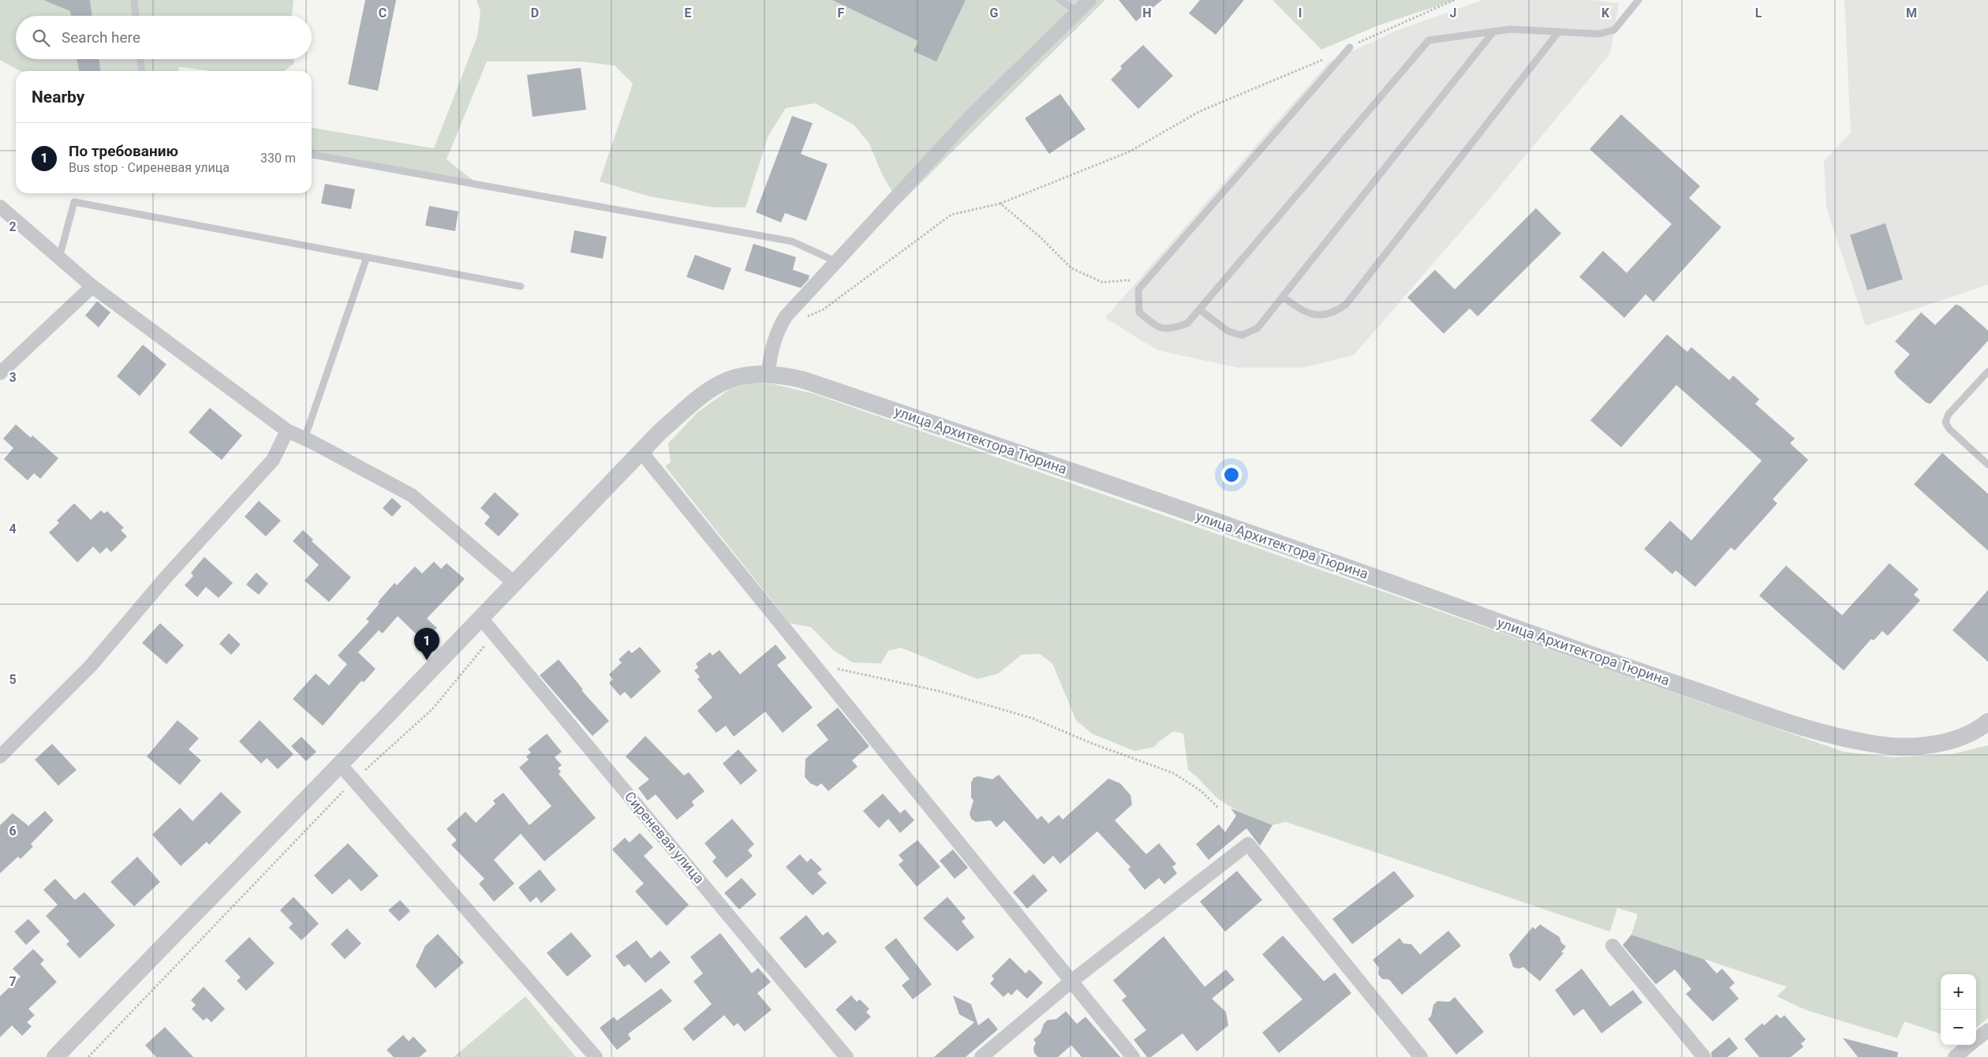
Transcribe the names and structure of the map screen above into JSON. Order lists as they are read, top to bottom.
{
  "streets": {
    "street": ["улица Архитектора Тюрина", "Сиреневая улица"]
  },
  "crossings": [
    ["улица Архитектора Тюрина", "Сиреневая улица"]
  ],
  "page": {
    "search": "Search here",
    "heading": "Nearby",
    "list": [
      {
        "mark": "1",
        "name": "По требованию",
        "note": "Bus stop · Сиреневая улица",
        "value": "330 m"
      }
    ],
    "pins": "1",
    "map_buttons": ["+", "−"]
  },
  "grid": {
    "columns": [
      "C",
      "D",
      "E",
      "F",
      "G",
      "H",
      "I",
      "J",
      "K",
      "L",
      "M"
    ],
    "rows": [
      "2",
      "3",
      "4",
      "5",
      "6",
      "7"
    ]
  }
}
